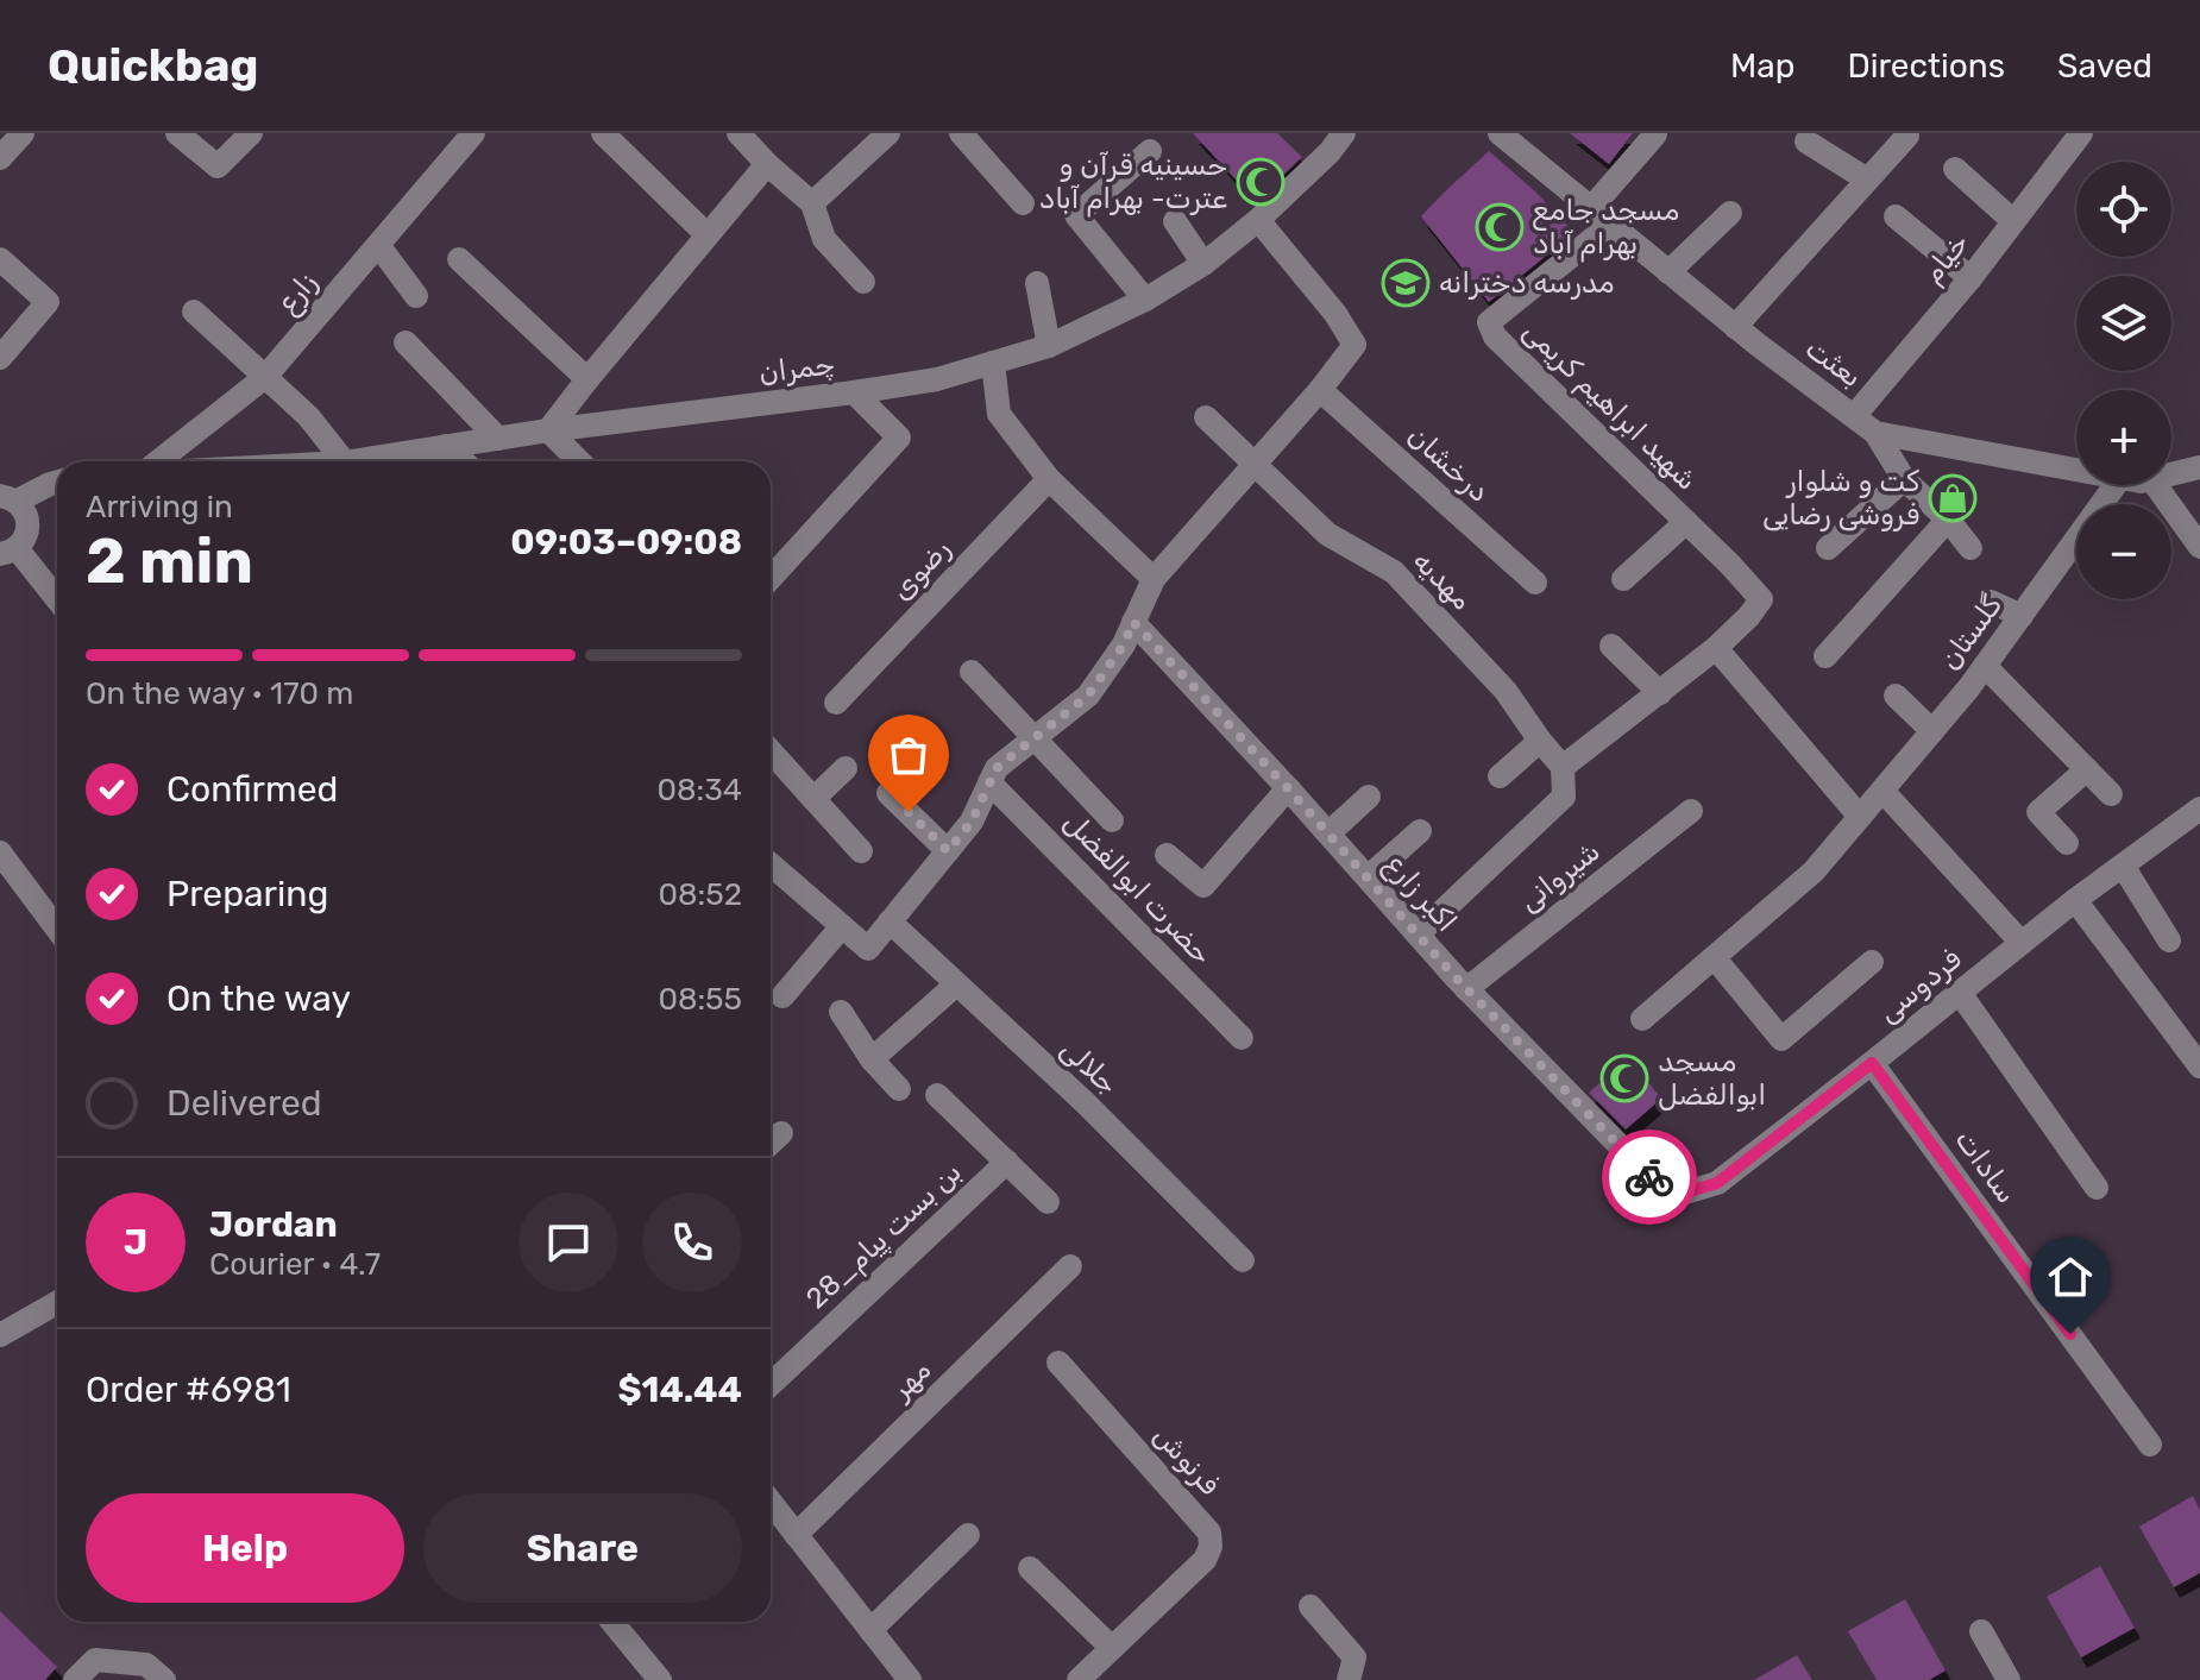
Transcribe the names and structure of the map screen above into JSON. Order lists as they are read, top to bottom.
{
  "streets": {
    "street": [
      "خیام",
      "زارع",
      "بعثت",
      "چمران",
      "شهید ابراهیم کریمی",
      "درخشان",
      "رضوی",
      "مهدیه",
      "گلستان",
      "شیروانی",
      "حضرت ابوالفضل",
      "اکبر زارع",
      "فردوسی",
      "جلالی",
      "سادات",
      "بن بست پیام_28",
      "مهر",
      "فرنوش"
    ]
  },
  "crossings": [
    ["خیام", "بعثت"],
    ["بعثت", "شهید ابراهیم کریمی"],
    ["شیروانی", "اکبر زارع"],
    ["اکبر زارع", "فردوسی"],
    ["فردوسی", "سادات"]
  ],
  "places": {
    "mosque": ["حسینیه قرآن و عترت- بهرام آباد", "مسجد جامع بهرام آباد", "مسجد ابوالفضل"],
    "school or university": ["مدرسه دخترانه"],
    "shop": ["کت و شلوار فروشی رضایی"]
  },
  "page": {
    "header": "Quickbag",
    "nav": ["Map", "Directions", "Saved"],
    "map_buttons": ["+", "−"],
    "heading": ["2 min", "Arriving in", "09:03–09:08"],
    "panel": [
      "Jordan",
      "Courier · 4.7",
      "Order #6981",
      "$14.44"
    ],
    "bar": "On the way · 170 m",
    "list": [
      ["Confirmed", "08:34"],
      ["Preparing", "08:52"],
      ["On the way", "08:55"],
      "Delivered"
    ],
    "round": "J",
    "buttons": ["Help", "Share"]
  }
}
